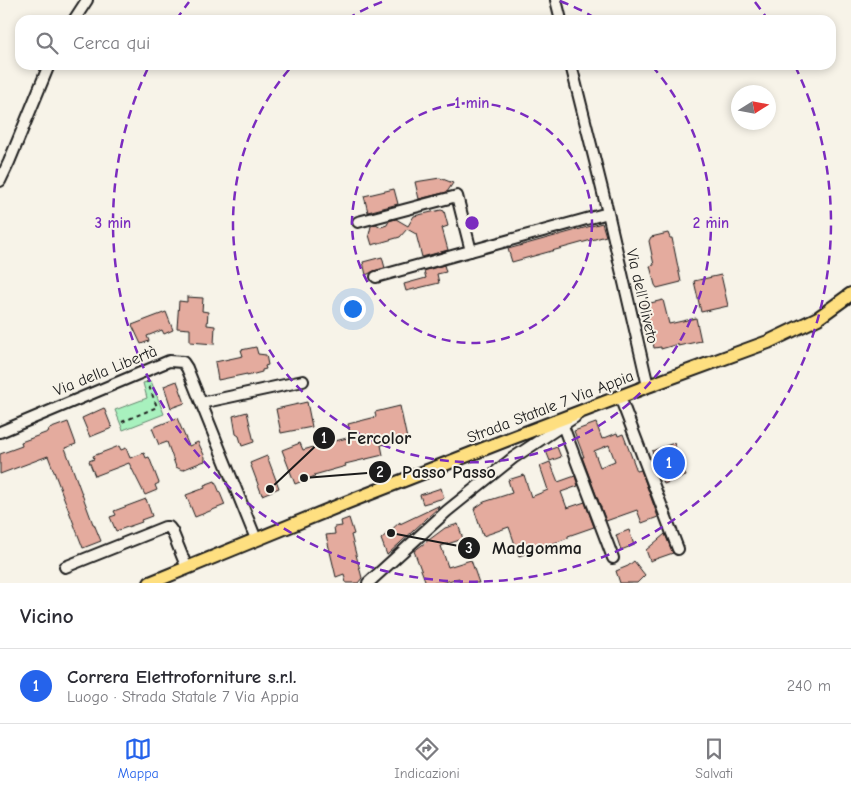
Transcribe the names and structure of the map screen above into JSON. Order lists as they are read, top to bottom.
{
  "streets": {
    "main road": ["Strada Statale 7 Via Appia"],
    "street": ["Via dell'Oliveto", "Via della Libertà"]
  },
  "crossings": [
    ["Via dell'Oliveto", "Strada Statale 7 Via Appia"],
    ["Via della Libertà", "Strada Statale 7 Via Appia"]
  ],
  "places": ["Passo Passo", "Fercolor", "Madgomma"],
  "north": "right",
  "page": {
    "search": "Cerca qui",
    "pins": "1",
    "heading": "Vicino",
    "list": [
      {
        "mark": "1",
        "name": "Correra Elettroforniture s.r.l.",
        "note": "Luogo · Strada Statale 7 Via Appia",
        "value": "240 m"
      }
    ],
    "nav": ["Mappa", "Indicazioni", "Salvati"]
  },
  "rings": ["1 min", "2 min", "3 min"]
}
